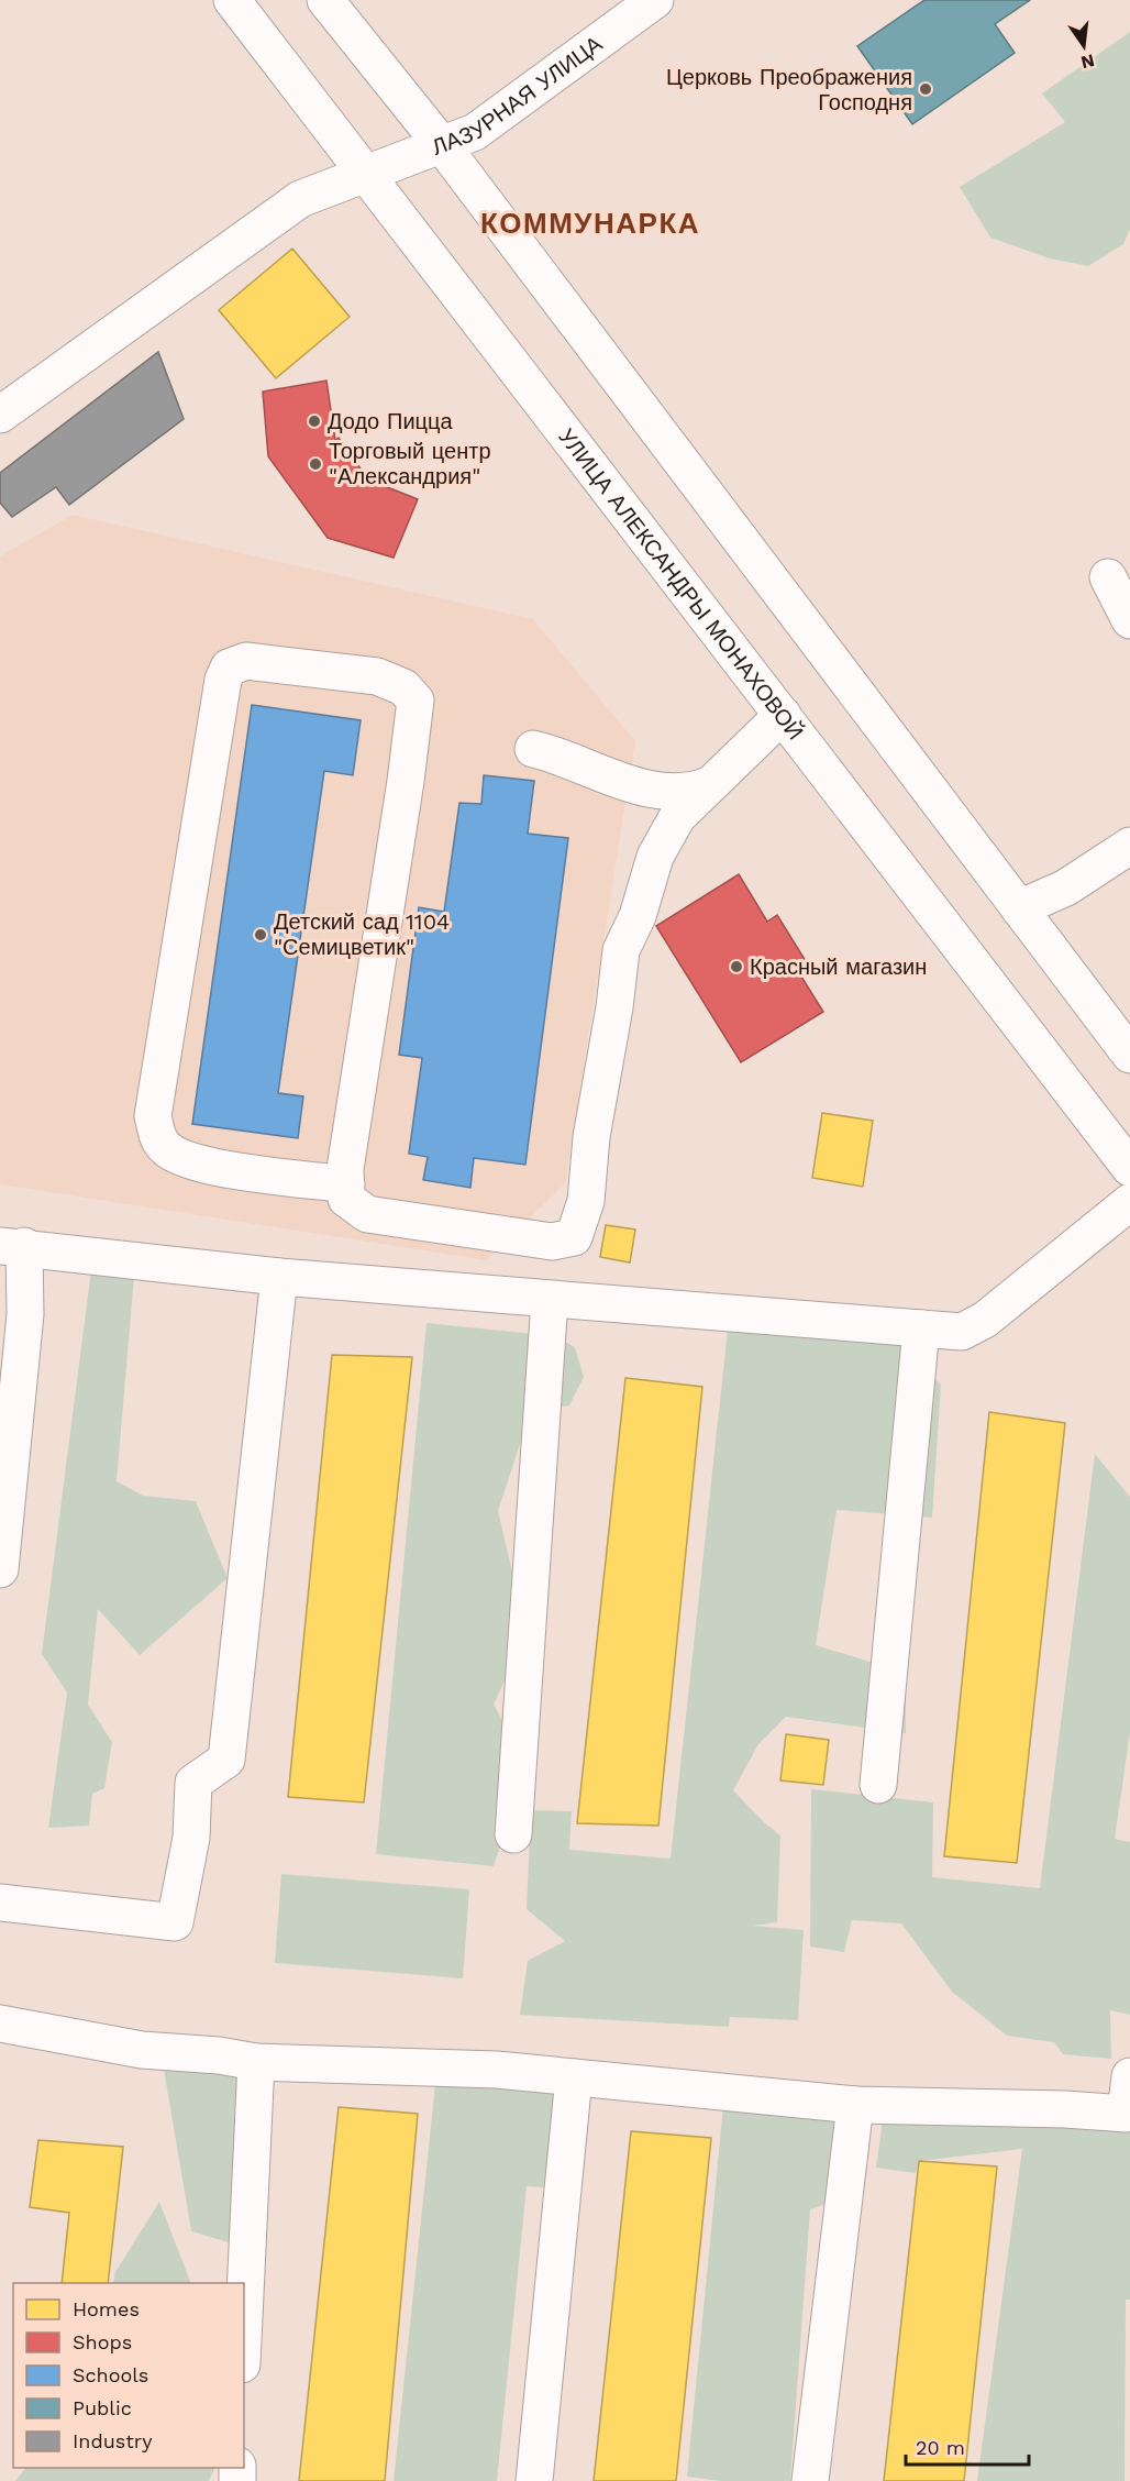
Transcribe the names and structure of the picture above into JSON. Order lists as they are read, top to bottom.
{
  "streets": {
    "main road": ["ЛАЗУРНАЯ УЛИЦА", "УЛИЦА АЛЕКСАНДРЫ МОНАХОВОЙ"]
  },
  "crossings": [
    ["ЛАЗУРНАЯ УЛИЦА", "УЛИЦА АЛЕКСАНДРЫ МОНАХОВОЙ"]
  ],
  "districts": ["КОММУНАРКА"],
  "places": [
    "Церковь Преображения Господня",
    "Додо Пицца",
    "Торговый центр \"Александрия\"",
    "Детский сад 1104 \"Семицветик\"",
    "Красный магазин"
  ],
  "legend": [
    "Homes",
    "Shops",
    "Schools",
    "Public",
    "Industry"
  ],
  "scale_bar": "20 m",
  "north": "bottom"
}
